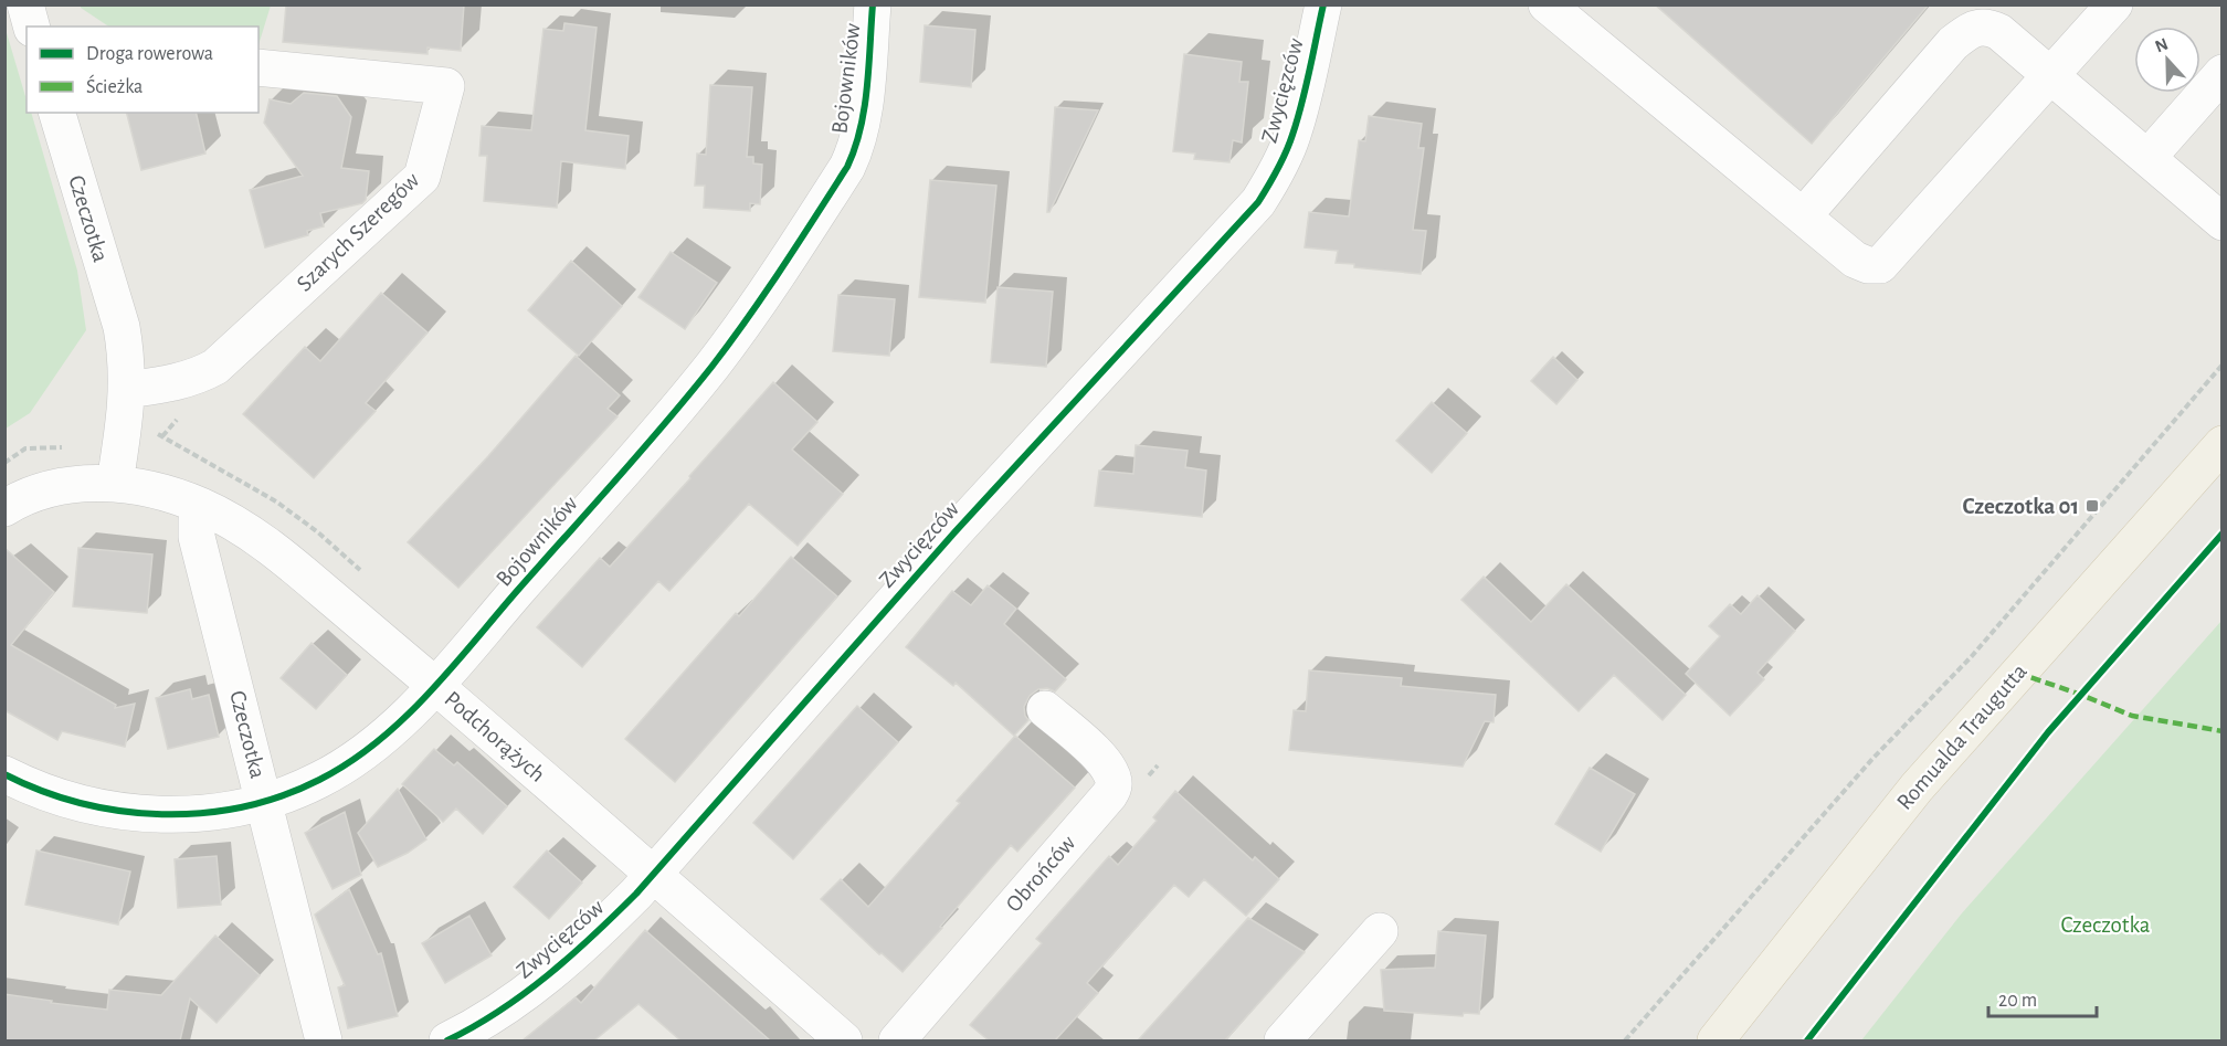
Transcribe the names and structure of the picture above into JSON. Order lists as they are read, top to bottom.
{
  "streets": {
    "main road": ["Romualda Traugutta"],
    "street": [
      "Bojowników",
      "Zwycięzców",
      "Czeczotka",
      "Szarych Szeregów",
      "Podchorążych",
      "Obrońców"
    ]
  },
  "crossings": [
    ["Bojowników", "Czeczotka"],
    ["Bojowników", "Podchorążych"],
    ["Zwycięzców", "Podchorążych"],
    ["Czeczotka", "Szarych Szeregów"],
    ["Czeczotka", "Podchorążych"]
  ],
  "parks": ["Czeczotka"],
  "places": {
    "transit": ["Czeczotka 01"]
  },
  "legend": ["Droga rowerowa", "Ścieżka"],
  "scale_bar": "20 m",
  "north": "top"
}
